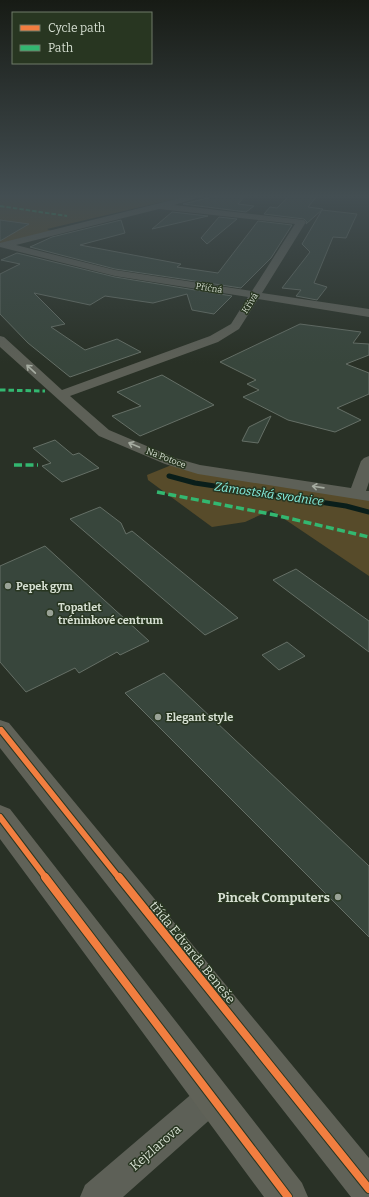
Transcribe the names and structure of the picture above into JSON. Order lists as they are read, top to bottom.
{
  "streets": {
    "street": [
      "Příčná",
      "Křivá",
      "Na Potoce",
      "třída Edvarda Beneše",
      "Kejzlarova"
    ]
  },
  "crossings": [
    ["Příčná", "Křivá"],
    ["Křivá", "Na Potoce"]
  ],
  "one_way": ["Na Potoce"],
  "water": ["Zámostská svodnice"],
  "places": [
    "Pepek gym",
    "Topatlet tréninkové centrum",
    "Elegant style",
    "Pincek Computers"
  ],
  "legend": ["Cycle path", "Path"]
}
